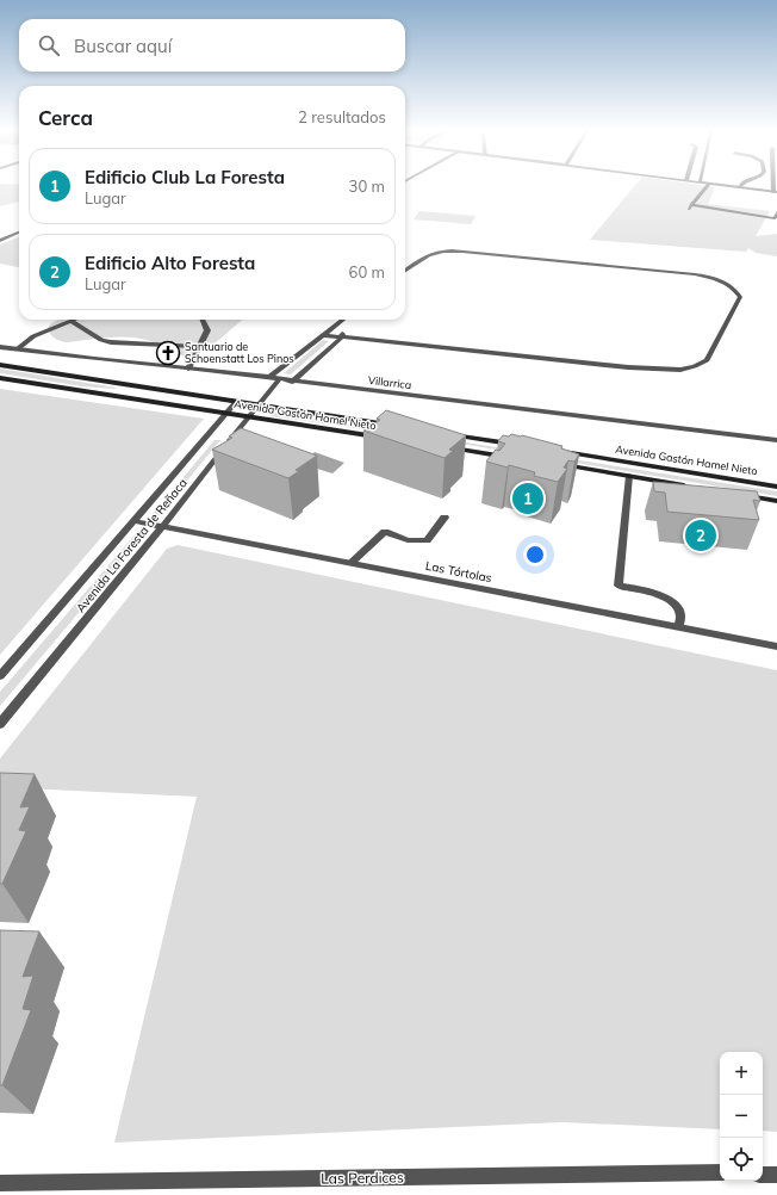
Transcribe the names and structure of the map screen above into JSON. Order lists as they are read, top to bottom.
{
  "streets": {
    "main road": ["Avenida Gastón Hamel Nieto"],
    "street": [
      "Villarrica",
      "Avenida La Foresta de Reñaca",
      "Las Tórtolas",
      "Las Perdices"
    ]
  },
  "crossings": [
    ["Villarrica", "Avenida La Foresta de Reñaca"],
    ["Avenida Gastón Hamel Nieto", "Avenida La Foresta de Reñaca"],
    ["Avenida La Foresta de Reñaca", "Las Tórtolas"]
  ],
  "places": {
    "church": ["Santuario de Schoenstatt Los Pinos"]
  },
  "page": {
    "search": "Buscar aquí",
    "heading": ["Cerca", "2 resultados"],
    "list": [
      {
        "mark": "1",
        "name": "Edificio Club La Foresta",
        "note": "Lugar",
        "value": "30 m"
      },
      {
        "mark": "2",
        "name": "Edificio Alto Foresta",
        "note": "Lugar",
        "value": "60 m"
      }
    ],
    "pins": ["1", "2"],
    "map_buttons": ["+", "−"]
  }
}
